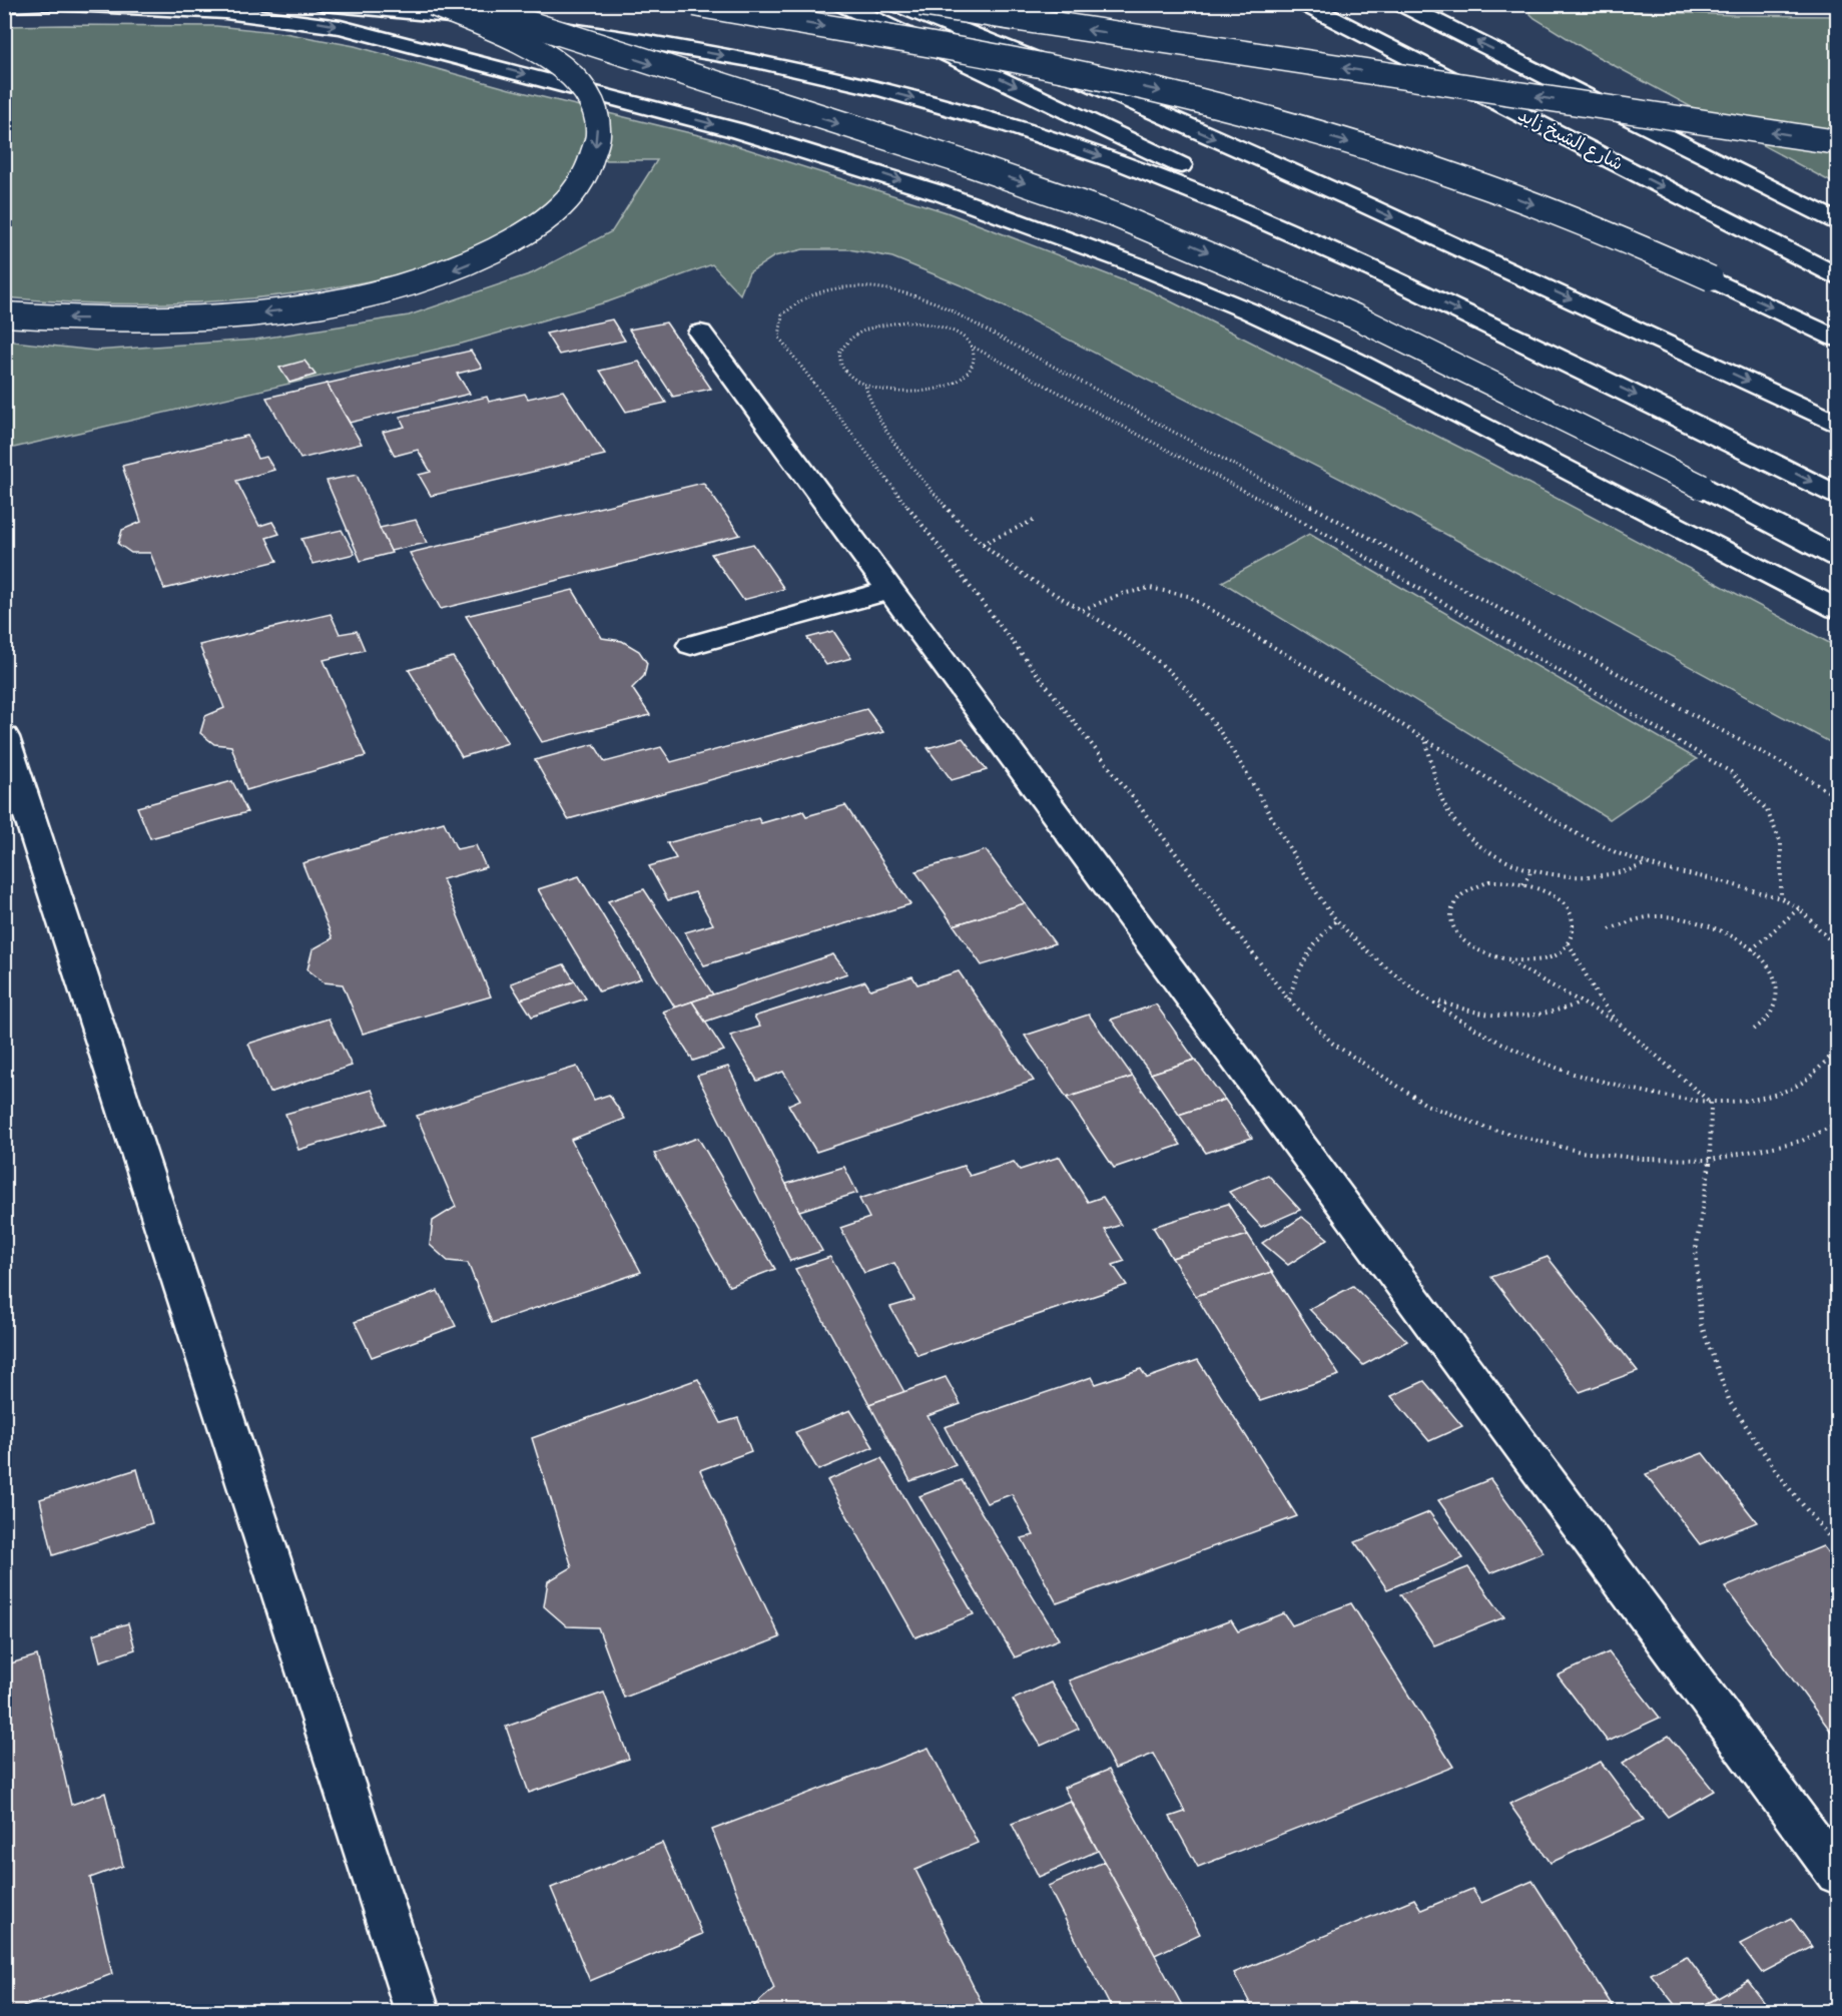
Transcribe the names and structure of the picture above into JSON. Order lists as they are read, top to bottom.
{
  "streets": {
    "main road": ["شارع الشيخ زايد"]
  }
}
